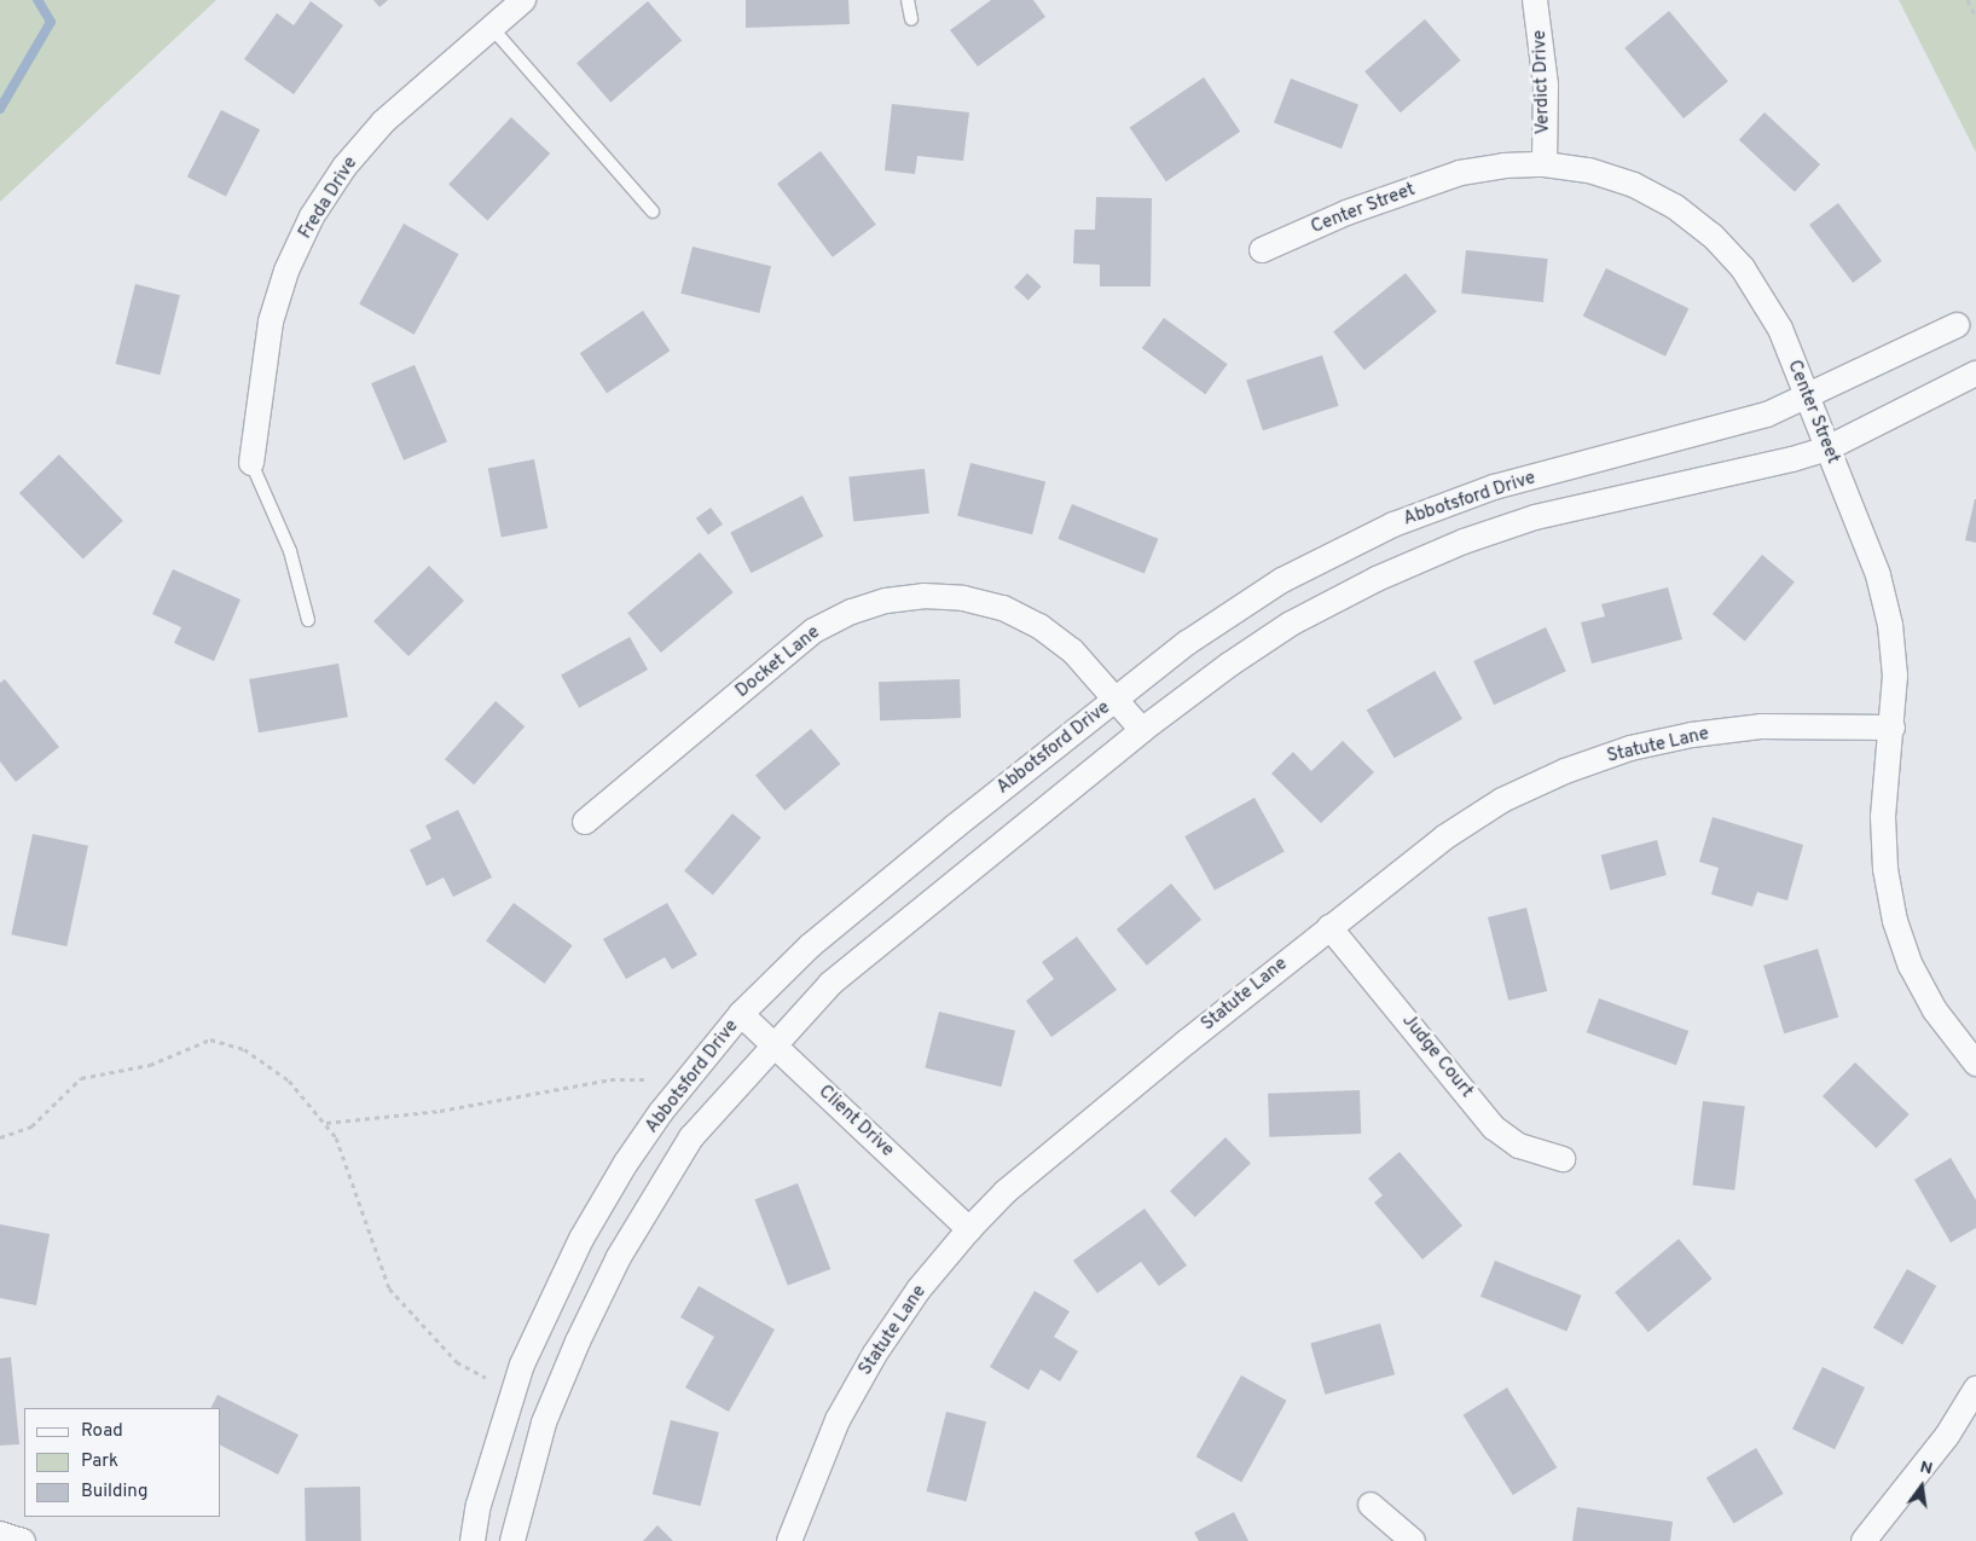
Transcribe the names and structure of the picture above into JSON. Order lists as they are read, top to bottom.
{
  "streets": {
    "street": [
      "Verdict Drive",
      "Freda Drive",
      "Center Street",
      "Abbotsford Drive",
      "Docket Lane",
      "Statute Lane",
      "Judge Court",
      "Client Drive"
    ]
  },
  "crossings": [
    ["Verdict Drive", "Center Street"],
    ["Center Street", "Abbotsford Drive"],
    ["Center Street", "Statute Lane"],
    ["Abbotsford Drive", "Docket Lane"],
    ["Abbotsford Drive", "Client Drive"],
    ["Statute Lane", "Judge Court"],
    ["Statute Lane", "Client Drive"]
  ],
  "legend": ["Road", "Park", "Building"],
  "north": "top"
}
